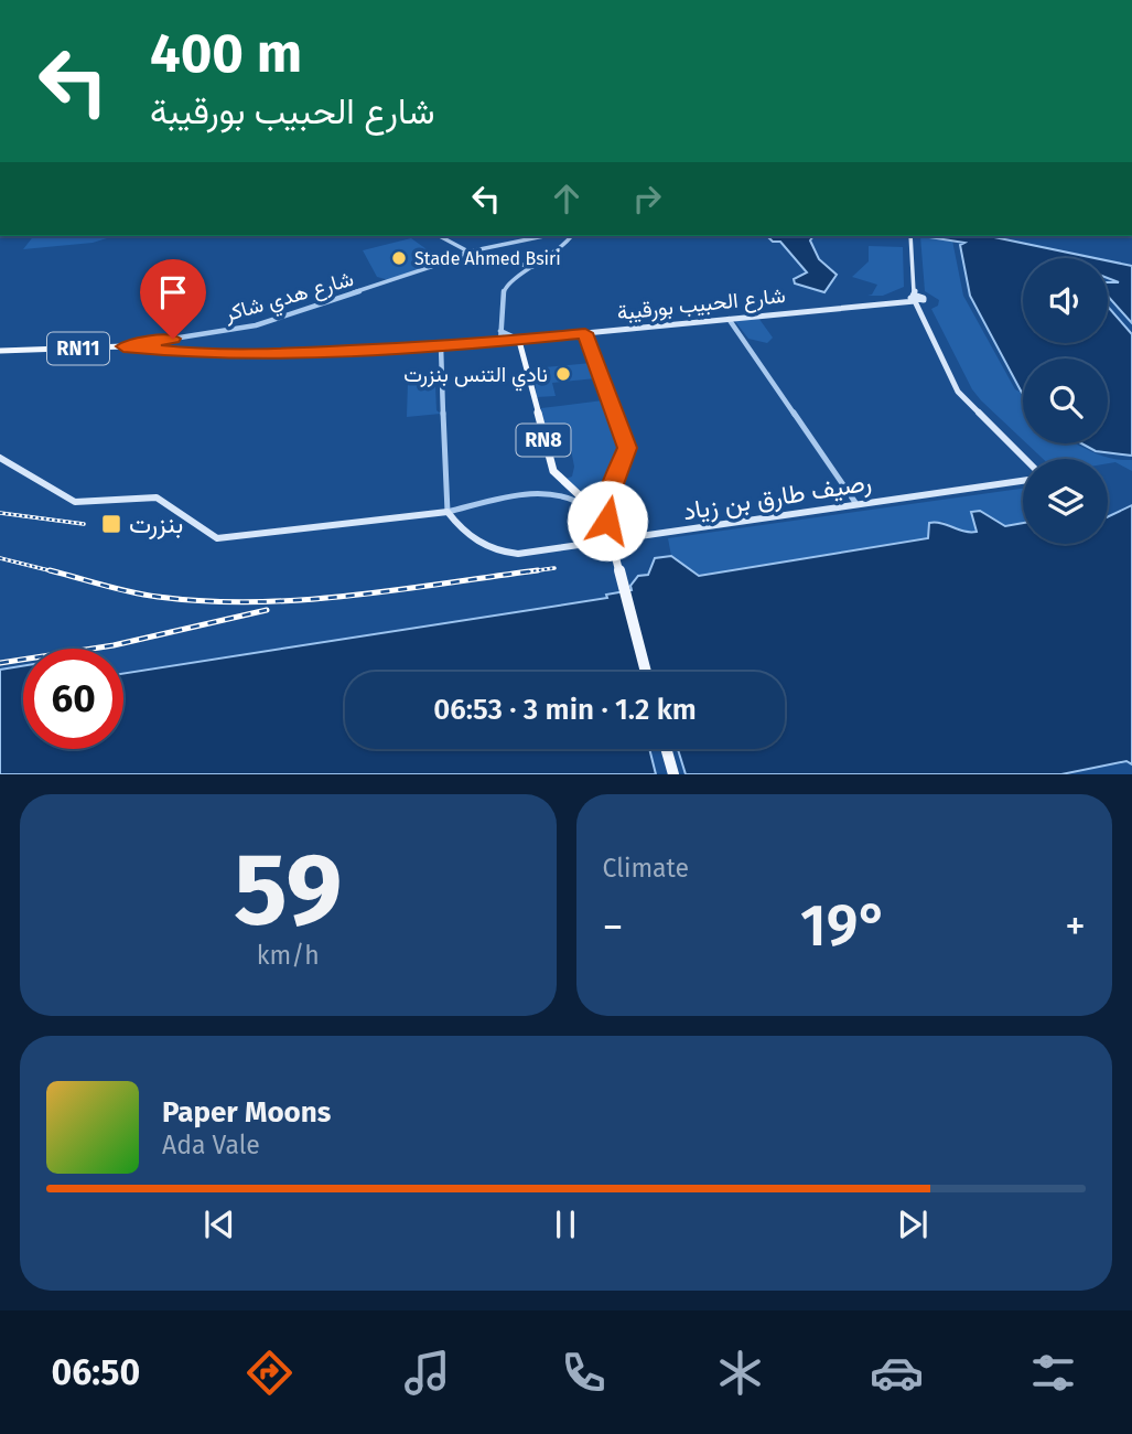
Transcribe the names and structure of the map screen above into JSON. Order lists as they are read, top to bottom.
{
  "streets": {
    "main road": [
      "شارع الحبيب بورقيبة",
      "RN11",
      "RN8",
      "رصيف طارق بن زياد"
    ],
    "street": ["شارع هدي شاكر"]
  },
  "crossings": [
    ["شارع هدي شاكر", "شارع الحبيب بورقيبة"],
    ["شارع الحبيب بورقيبة", "RN8"]
  ],
  "places": {
    "other": ["Stade Ahmed Bsiri", "نادي التنس بنزرت"],
    "transit": ["بنزرت"]
  },
  "page": {
    "turn": ["400 m", "شارع الحبيب بورقيبة"],
    "limit": "60",
    "trip": "06:53 · 3 min · 1.2 km",
    "tile": [
      ["59", "km/h"],
      "Climate"
    ],
    "heat": ["−", "19°", "+"],
    "song": ["Paper Moons", "Ada Vale"],
    "tabs": "06:50"
  }
}
